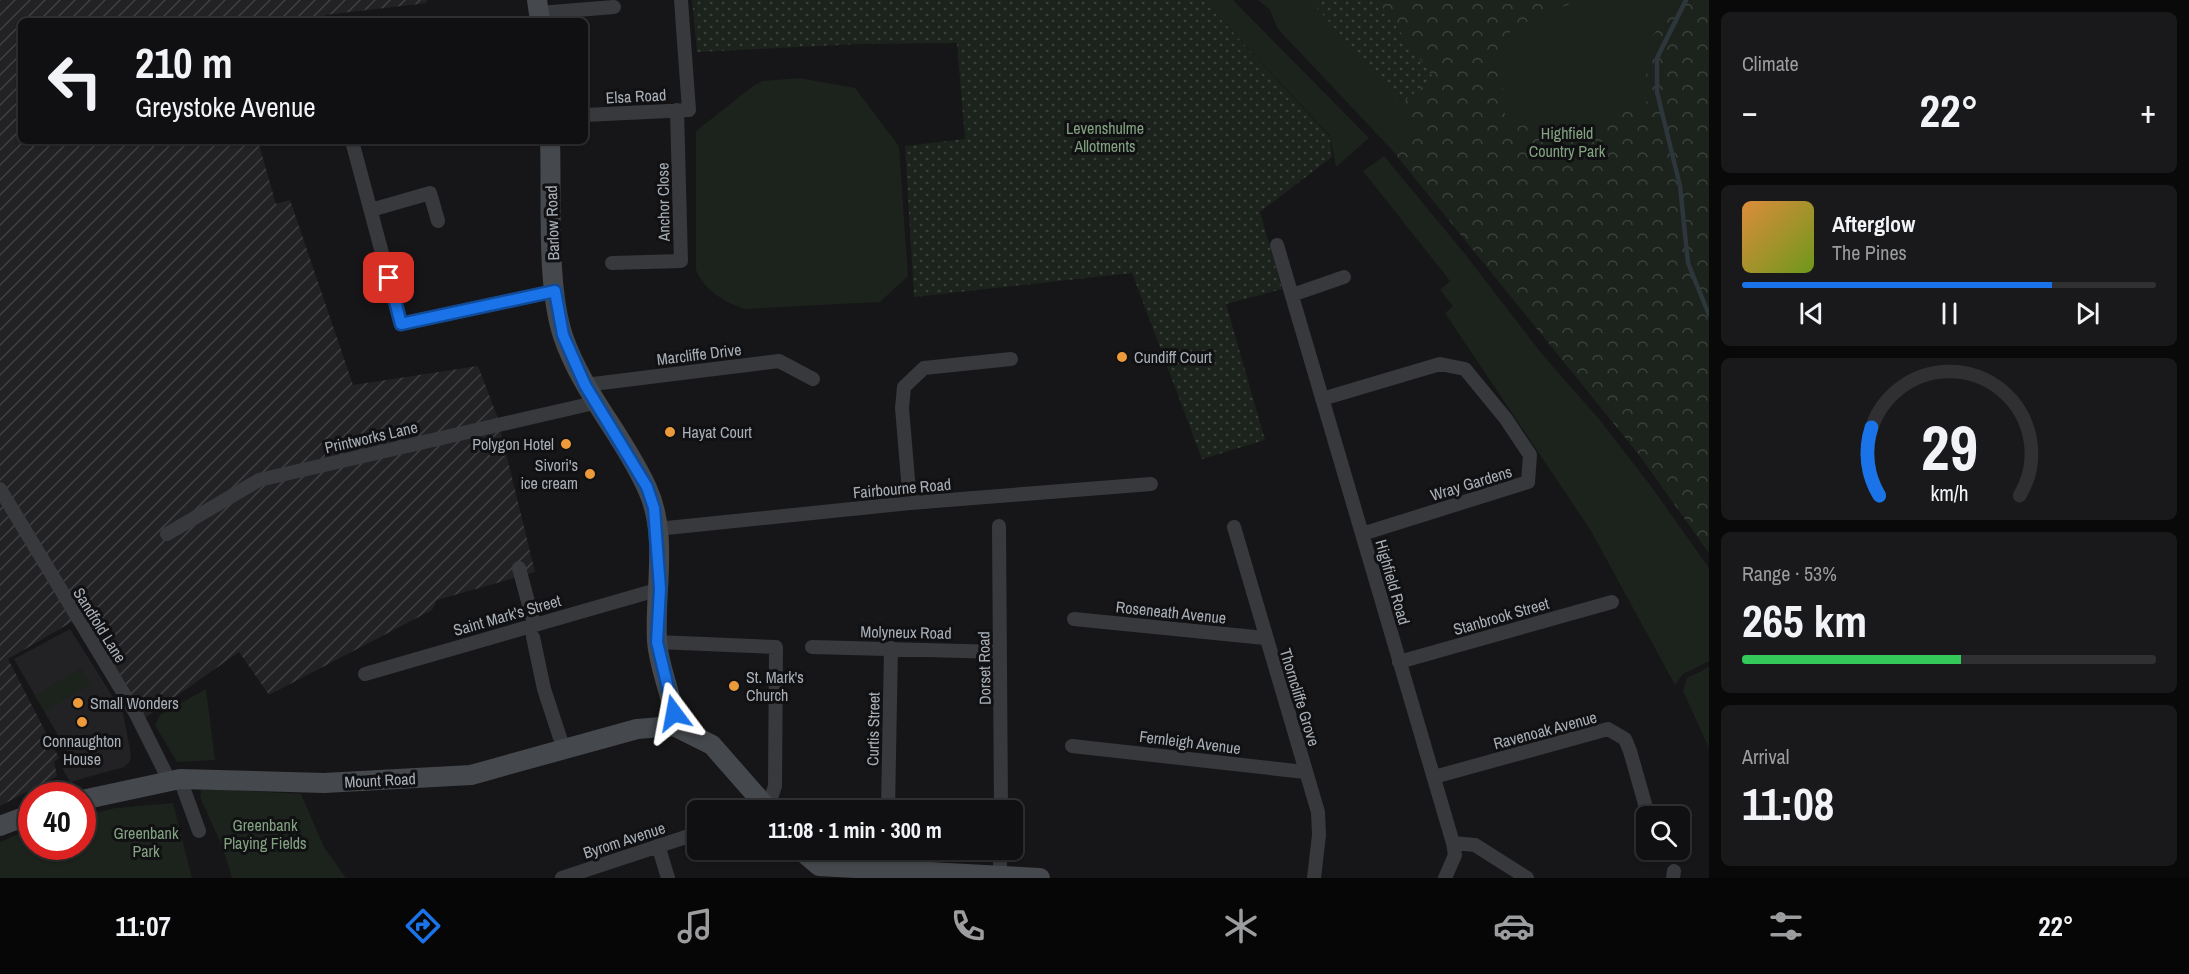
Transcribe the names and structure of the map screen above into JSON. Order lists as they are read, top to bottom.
{
  "streets": {
    "main road": ["Barlow Road", "Mount Road"],
    "street": [
      "Elsa Road",
      "Anchor Close",
      "Marcliffe Drive",
      "Printworks Lane",
      "Wray Gardens",
      "Fairbourne Road",
      "Highfield Road",
      "Roseneath Avenue",
      "Saint Mark's Street",
      "Stanbrook Street",
      "Sandfold Lane",
      "Molyneux Road",
      "Dorset Road",
      "Thorncliffe Grove",
      "Curtis Street",
      "Ravenoak Avenue",
      "Fernleigh Avenue",
      "Byrom Avenue"
    ]
  },
  "crossings": [
    ["Elsa Road", "Anchor Close"],
    ["Barlow Road", "Marcliffe Drive"],
    ["Barlow Road", "Printworks Lane"],
    ["Barlow Road", "Fairbourne Road"],
    ["Barlow Road", "Saint Mark's Street"],
    ["Barlow Road", "Mount Road"],
    ["Wray Gardens", "Highfield Road"],
    ["Highfield Road", "Stanbrook Street"],
    ["Highfield Road", "Ravenoak Avenue"],
    ["Roseneath Avenue", "Thorncliffe Grove"],
    ["Sandfold Lane", "Mount Road"],
    ["Molyneux Road", "Dorset Road"],
    ["Molyneux Road", "Curtis Street"],
    ["Thorncliffe Grove", "Fernleigh Avenue"]
  ],
  "parks": [
    "Levenshulme Allotments",
    "Highfield Country Park",
    "Greenbank Playing Fields",
    "Greenbank Park"
  ],
  "places": [
    "Cundiff Court",
    "Hayat Court",
    "Polygon Hotel",
    "Sivori's ice cream",
    "St. Mark's Church",
    "Small Wonders",
    "Connaughton House"
  ],
  "page": {
    "tile": [
      "Climate",
      ["Range · 53%", "265 km"],
      ["Arrival", "11:08"]
    ],
    "turn": ["210 m", "Greystoke Avenue"],
    "heat": ["−", "22°", "+"],
    "song": ["Afterglow", "The Pines"],
    "limit": "40",
    "trip": "11:08 · 1 min · 300 m",
    "tabs": ["11:07", "22°"],
    "gauge": ["29", "km/h"]
  }
}
